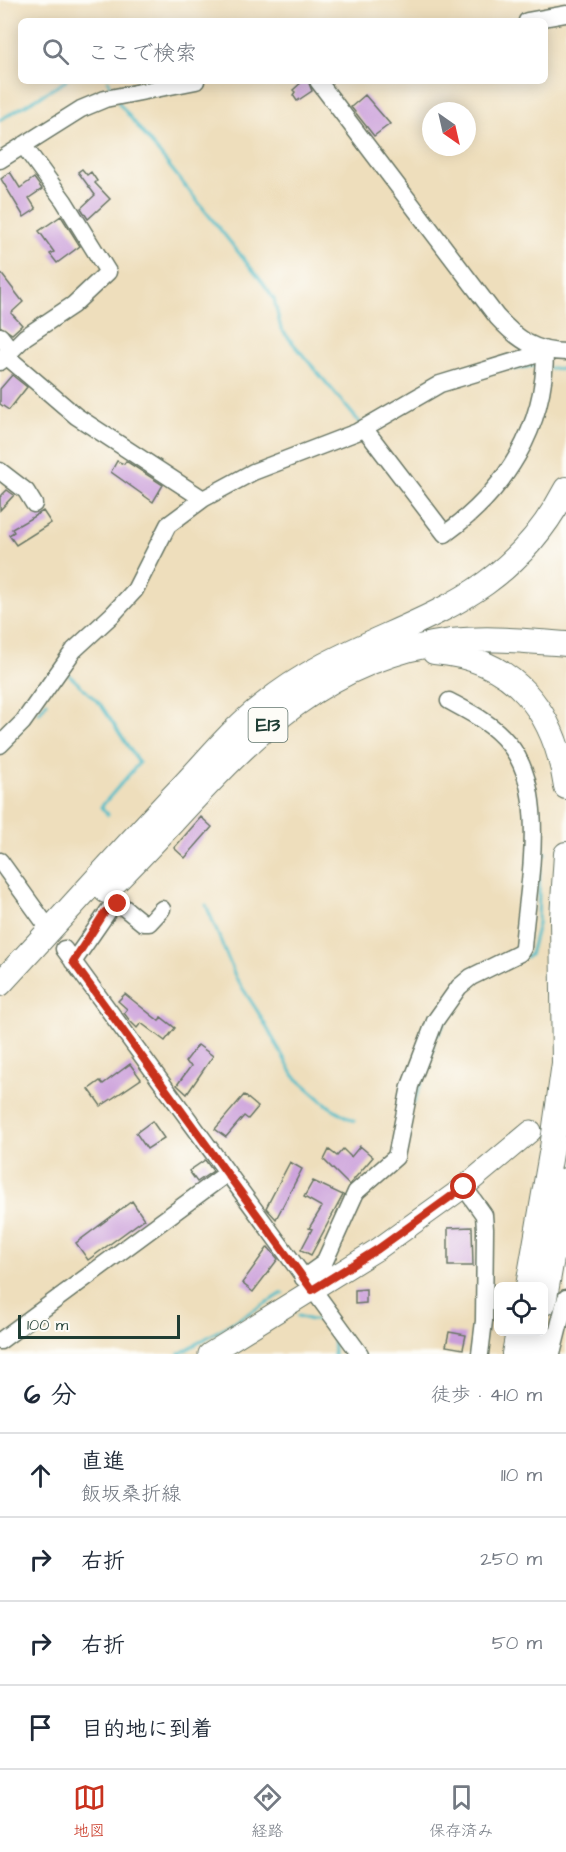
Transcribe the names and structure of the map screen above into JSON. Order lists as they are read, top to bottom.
{
  "streets": {
    "highway": ["E13"]
  },
  "scale_bar": "100 m",
  "north": "bottom right",
  "page": {
    "search": "ここで検索",
    "scale": "100 m",
    "heading": ["6 分", "徒歩 · 410 m"],
    "list": [
      ["直進", "飯坂桑折線", "110 m"],
      ["右折", "250 m"],
      ["右折", "50 m"],
      "目的地に到着"
    ],
    "nav": ["地図", "経路", "保存済み"]
  }
}
